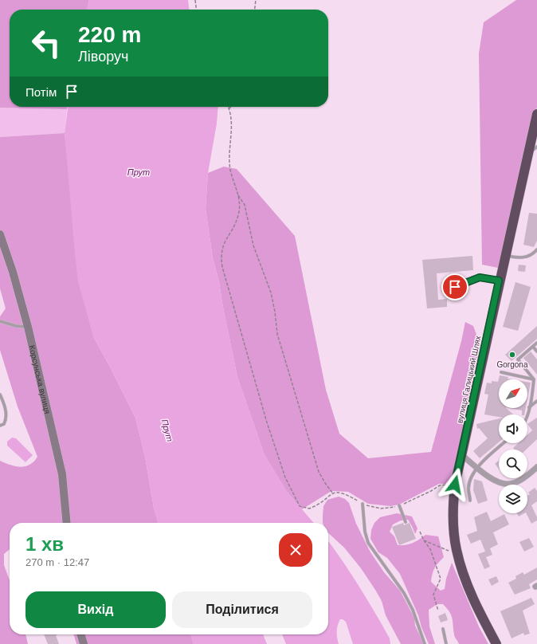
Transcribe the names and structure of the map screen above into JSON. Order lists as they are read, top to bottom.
{
  "streets": {
    "highway": ["вулиця Галицький Шлях"],
    "main road": ["Корсунська вулиця"]
  },
  "water": ["Прут"],
  "places": ["Gorgona"],
  "north": "top right",
  "page": {
    "turn": ["220 m", "Ліворуч"],
    "then": "Потім",
    "heading": ["1 хв", "270 m · 12:47"],
    "buttons": ["Вихід", "Поділитися"]
  }
}
